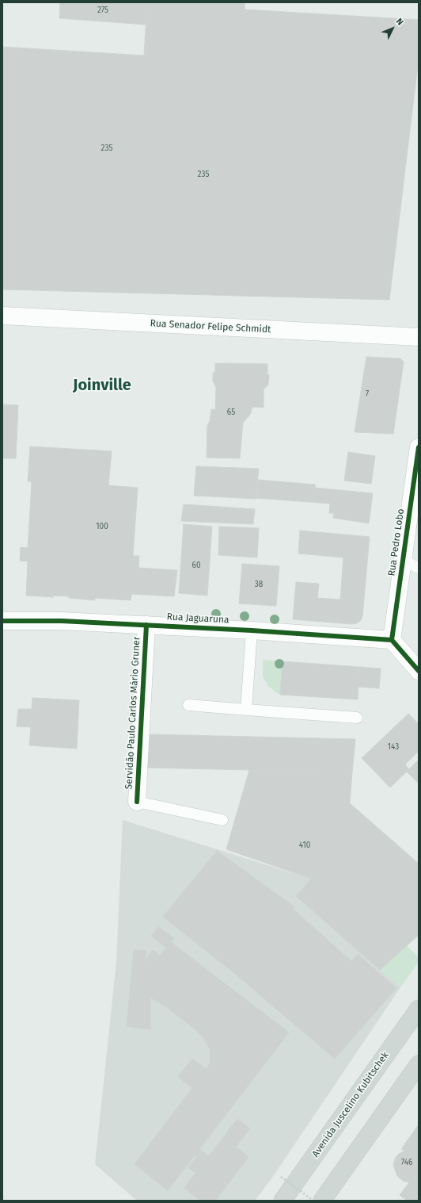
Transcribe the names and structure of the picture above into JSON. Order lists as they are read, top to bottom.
{
  "streets": {
    "main road": [
      "Rua Senador Felipe Schmidt",
      "Rua Pedro Lobo",
      "Rua Jaguaruna",
      "Servidão Paulo Carlos Mário Gruner",
      "Avenida Juscelino Kubitschek"
    ]
  },
  "crossings": [
    ["Rua Pedro Lobo", "Rua Jaguaruna"],
    ["Rua Jaguaruna", "Servidão Paulo Carlos Mário Gruner"]
  ],
  "districts": ["Joinville"],
  "house_numbers": [
    "275",
    "235",
    "235",
    "7",
    "65",
    "100",
    "60",
    "38",
    "143",
    "410",
    "746"
  ],
  "north": "top right"
}
